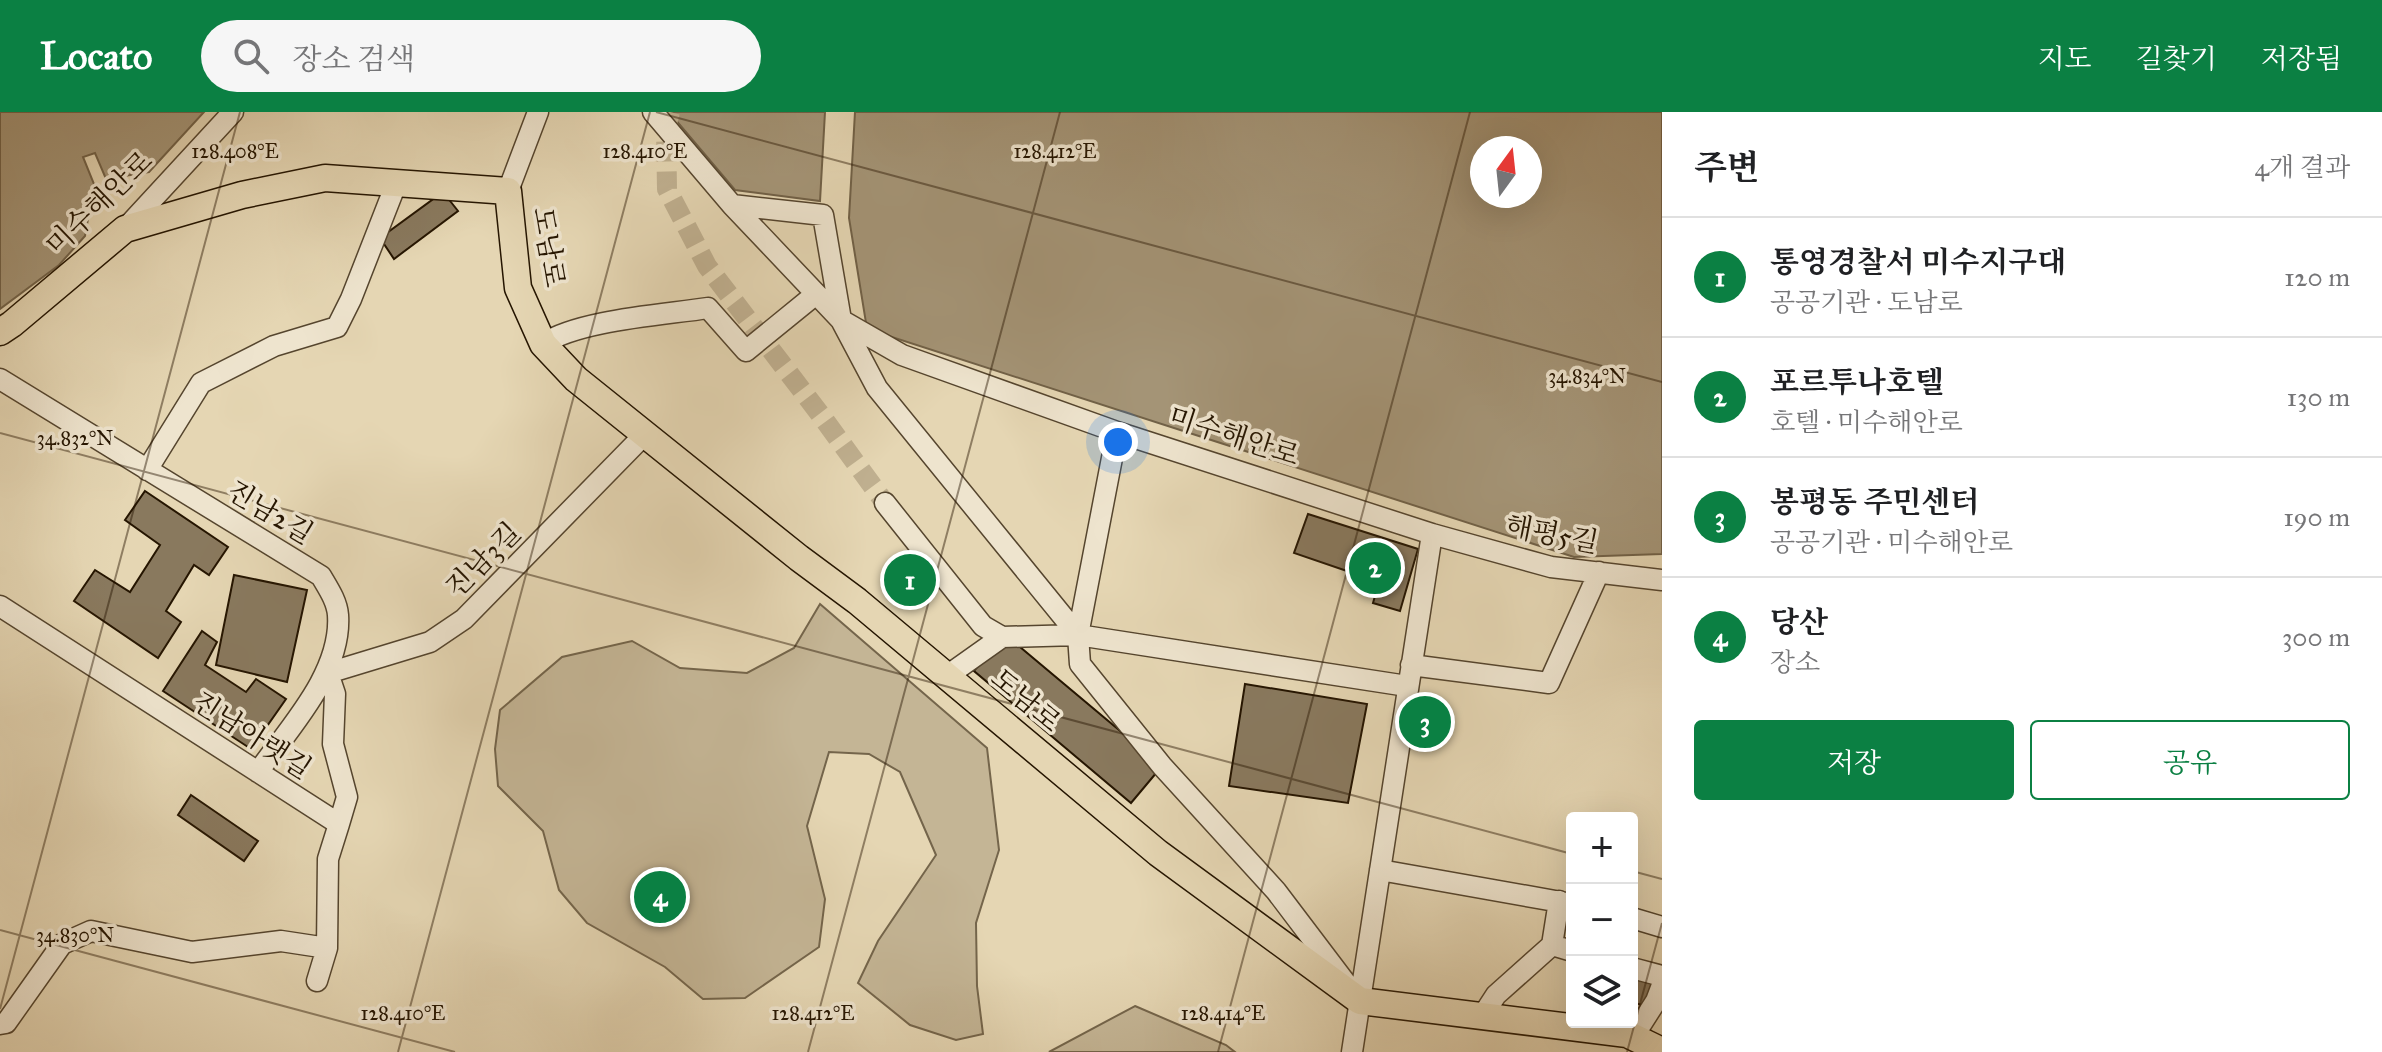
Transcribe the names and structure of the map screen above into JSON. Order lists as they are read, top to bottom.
{
  "streets": {
    "main road": ["미수해안로", "도남로"],
    "street": [
      "진남2길",
      "해평5길",
      "진남3길",
      "진남아랫길"
    ]
  },
  "crossings": [
    ["미수해안로", "해평5길"],
    ["도남로", "진남3길"],
    ["진남2길", "진남3길"],
    ["진남2길", "진남아랫길"]
  ],
  "north": "top",
  "page": {
    "header": "Locato",
    "search": "장소 검색",
    "nav": ["지도", "길찾기", "저장됨"],
    "heading": ["주변", "4개 결과"],
    "list": [
      {
        "mark": "1",
        "name": "통영경찰서 미수지구대",
        "note": "공공기관 · 도남로",
        "value": "120 m"
      },
      {
        "mark": "2",
        "name": "포르투나호텔",
        "note": "호텔 · 미수해안로",
        "value": "130 m"
      },
      {
        "mark": "3",
        "name": "봉평동 주민센터",
        "note": "공공기관 · 미수해안로",
        "value": "190 m"
      },
      {
        "mark": "4",
        "name": "당산",
        "note": "장소",
        "value": "300 m"
      }
    ],
    "pins": [
      "2",
      "1",
      "3",
      "4"
    ],
    "buttons": ["저장", "공유"],
    "map_buttons": ["+", "−"]
  },
  "coordinates": [
    "128.408°E",
    "128.410°E",
    "128.412°E",
    "34.834°N",
    "34.832°N",
    "34.830°N",
    "128.414°E"
  ]
}
